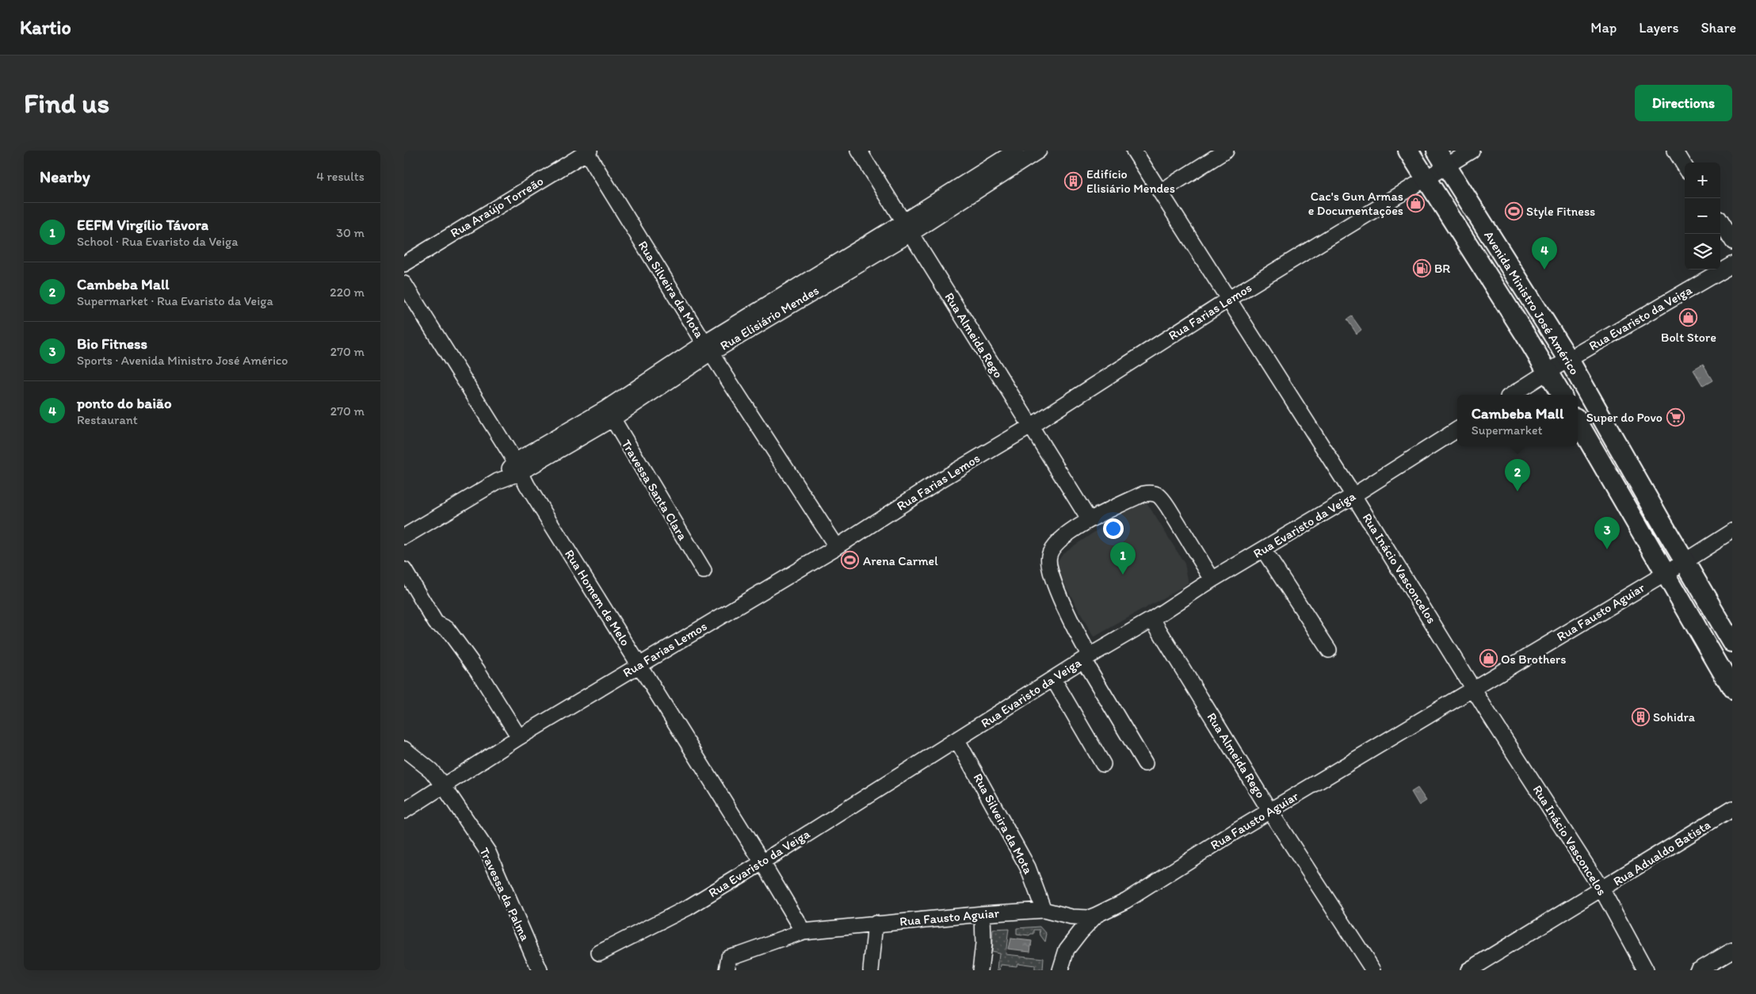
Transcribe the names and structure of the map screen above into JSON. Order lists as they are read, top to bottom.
{
  "streets": {
    "main road": ["Avenida Ministro José Américo"],
    "street": [
      "Rua Araújo Torreão",
      "Rua Silveira da Mota",
      "Rua Farias Lemos",
      "Rua Elisiário Mendes",
      "Rua Evaristo da Veiga",
      "Rua Almeida Rego",
      "Travessa Santa Clara",
      "Rua Inácio Vasconcelos",
      "Rua Homem de Melo",
      "Rua Fausto Aguiar",
      "Rua Adualdo Batista",
      "Travessa da Palma"
    ]
  },
  "crossings": [
    ["Rua Araújo Torreão", "Rua Silveira da Mota"],
    ["Rua Silveira da Mota", "Rua Farias Lemos"],
    ["Rua Silveira da Mota", "Rua Elisiário Mendes"],
    ["Rua Silveira da Mota", "Rua Evaristo da Veiga"],
    ["Rua Silveira da Mota", "Rua Fausto Aguiar"],
    ["Avenida Ministro José Américo", "Rua Farias Lemos"],
    ["Avenida Ministro José Américo", "Rua Evaristo da Veiga"],
    ["Avenida Ministro José Américo", "Rua Fausto Aguiar"],
    ["Rua Farias Lemos", "Rua Almeida Rego"],
    ["Rua Farias Lemos", "Rua Inácio Vasconcelos"],
    ["Rua Farias Lemos", "Rua Homem de Melo"],
    ["Rua Farias Lemos", "Travessa da Palma"],
    ["Rua Elisiário Mendes", "Rua Almeida Rego"],
    ["Rua Elisiário Mendes", "Travessa Santa Clara"],
    ["Rua Elisiário Mendes", "Rua Homem de Melo"],
    ["Rua Evaristo da Veiga", "Rua Almeida Rego"],
    ["Rua Evaristo da Veiga", "Rua Inácio Vasconcelos"],
    ["Rua Evaristo da Veiga", "Rua Homem de Melo"],
    ["Rua Almeida Rego", "Rua Fausto Aguiar"],
    ["Rua Inácio Vasconcelos", "Rua Fausto Aguiar"],
    ["Rua Inácio Vasconcelos", "Rua Adualdo Batista"],
    ["Rua Homem de Melo", "Rua Fausto Aguiar"]
  ],
  "places": {
    "building": ["Edifício Elisiário Mendes", "Sohidra"],
    "shop": ["Cac's Gun Armas e Documentações", "Bolt Store", "Os Brothers"],
    "sports": ["Style Fitness", "Arena Carmel"],
    "fuel station": ["BR"],
    "supermarket": ["Super do Povo"]
  },
  "page": {
    "header": "Kartio",
    "nav": ["Map", "Layers", "Share"],
    "buttons": "Directions",
    "title": "Find us",
    "heading": ["Nearby", "4 results"],
    "map_buttons": ["+", "−"],
    "list": [
      {
        "mark": "1",
        "name": "EEFM Virgílio Távora",
        "note": "School · Rua Evaristo da Veiga",
        "value": "30 m"
      },
      {
        "mark": "2",
        "name": "Cambeba Mall",
        "note": "Supermarket · Rua Evaristo da Veiga",
        "value": "220 m"
      },
      {
        "mark": "3",
        "name": "Bio Fitness",
        "note": "Sports · Avenida Ministro José Américo",
        "value": "270 m"
      },
      {
        "mark": "4",
        "name": "ponto do baião",
        "note": "Restaurant",
        "value": "270 m"
      }
    ],
    "pins": [
      "4",
      "2",
      "3",
      "1"
    ],
    "popup": ["Cambeba Mall", "Supermarket"]
  }
}
